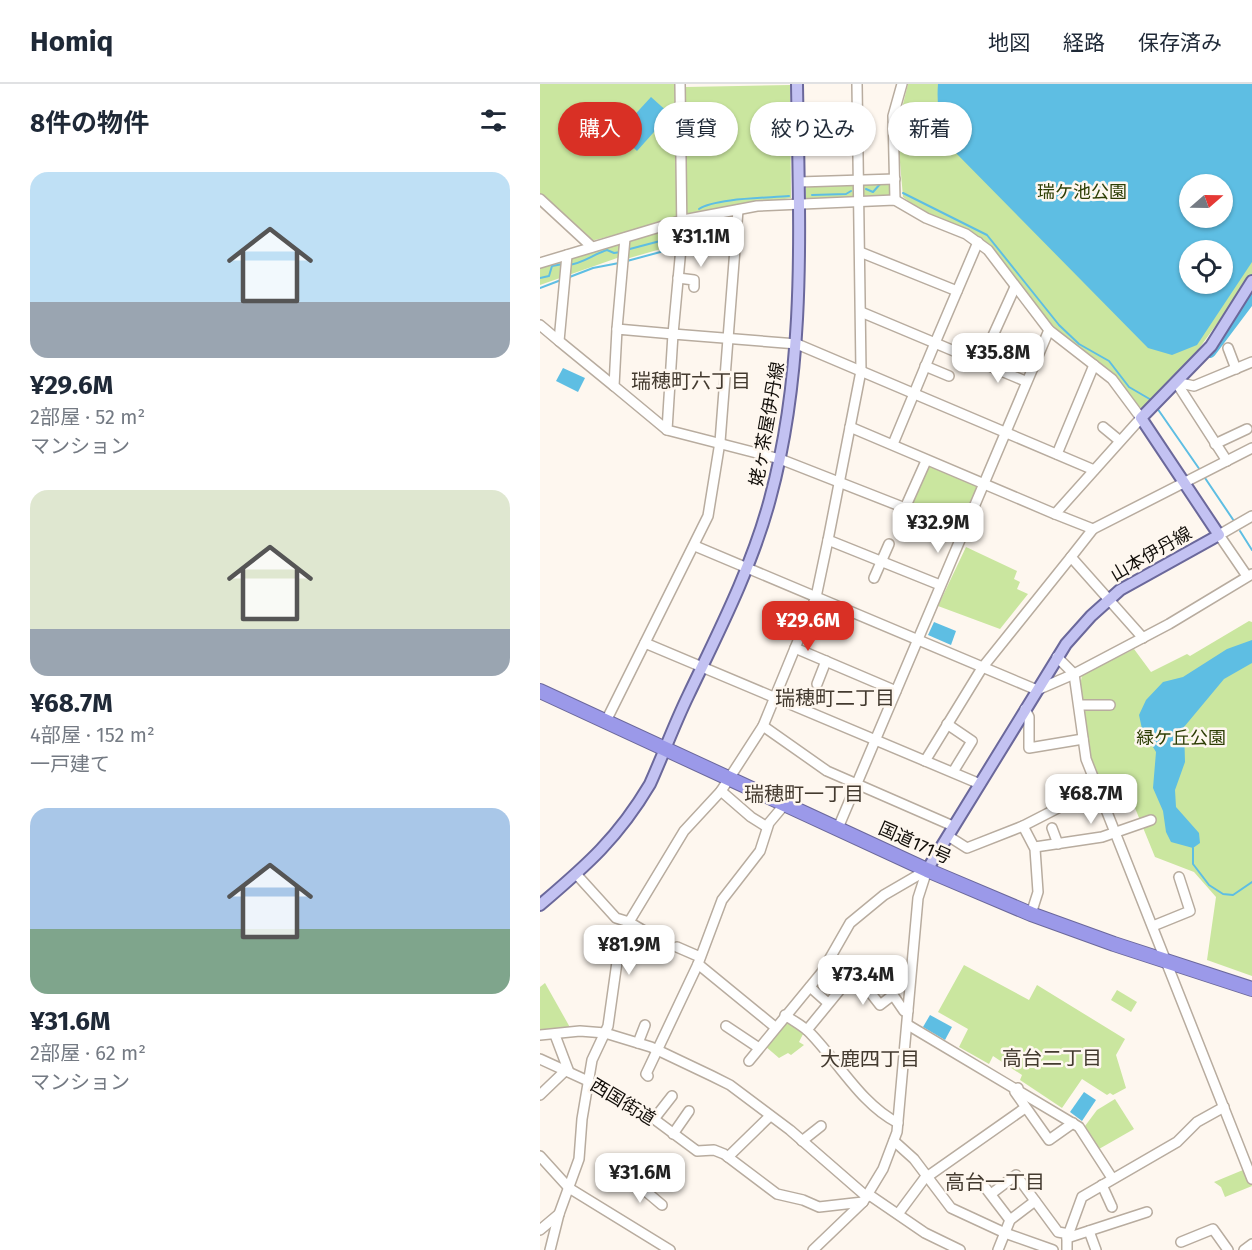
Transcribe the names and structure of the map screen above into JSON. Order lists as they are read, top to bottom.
{
  "streets": {
    "highway": ["国道171号"],
    "main road": ["姥ヶ茶屋伊丹線", "山本伊丹線"],
    "street": ["西国街道"]
  },
  "crossings": [
    ["姥ヶ茶屋伊丹線", "国道171号"],
    ["山本伊丹線", "国道171号"]
  ],
  "districts": [
    "瑞穂町六丁目",
    "瑞穂町二丁目",
    "瑞穂町一丁目",
    "高台二丁目",
    "大鹿四丁目",
    "高台一丁目"
  ],
  "parks": ["瑞ケ池公園", "緑ケ丘公園"],
  "north": "right",
  "page": {
    "header": "Homiq",
    "nav": ["地図", "経路", "保存済み"],
    "heading": "8件の物件",
    "chip": [
      "購入",
      "賃貸",
      "絞り込み",
      "新着"
    ],
    "list": [
      {
        "name": "¥29.6M",
        "note": "2部屋 · 52 m² · マンション"
      },
      {
        "name": "¥68.7M",
        "note": "4部屋 · 152 m² · 一戸建て"
      },
      {
        "name": "¥31.6M",
        "note": "2部屋 · 62 m² · マンション"
      }
    ],
    "price": [
      "¥31.1M",
      "¥35.8M",
      "¥32.9M",
      "¥29.6M",
      "¥68.7M",
      "¥81.9M",
      "¥73.4M",
      "¥31.6M"
    ]
  }
}
